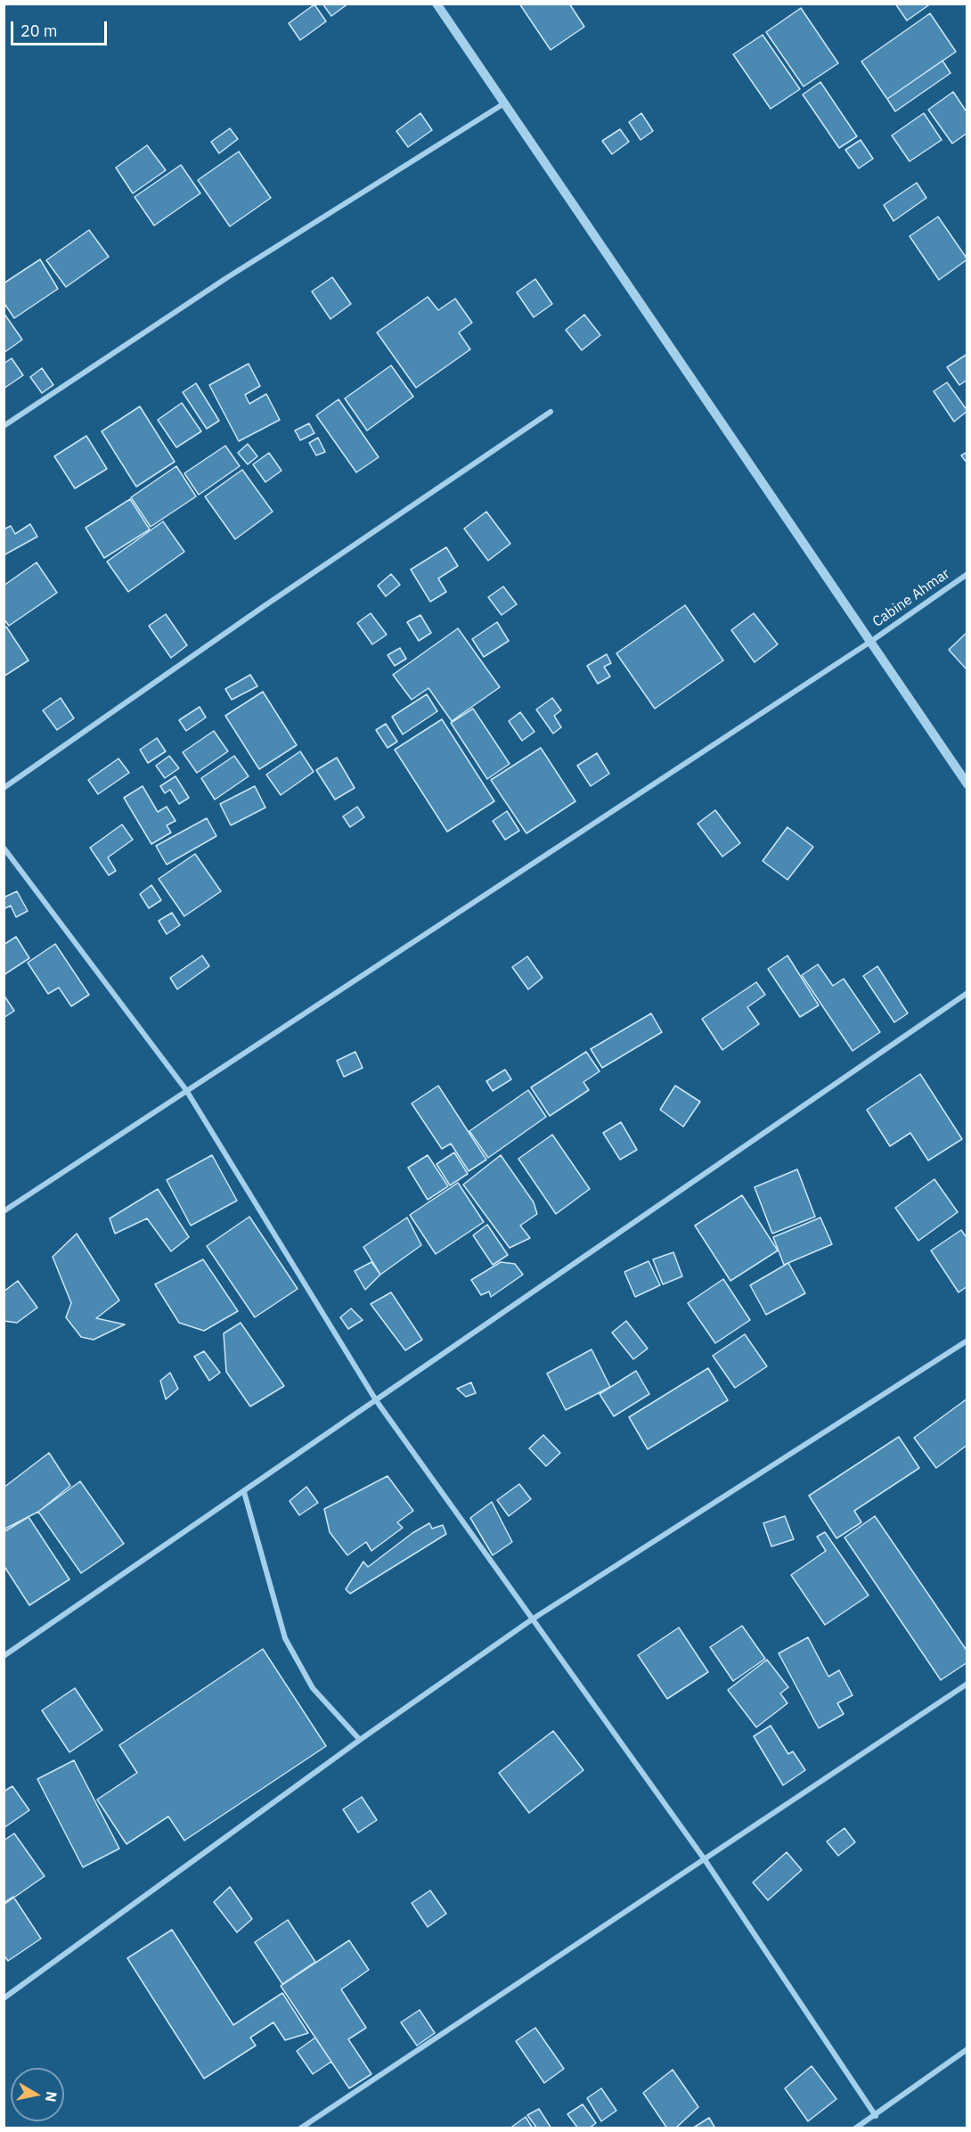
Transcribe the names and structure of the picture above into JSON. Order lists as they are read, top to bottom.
{
  "streets": {
    "street": ["Cabine Ahmar"]
  },
  "scale_bar": "20 m",
  "north": "right"
}
